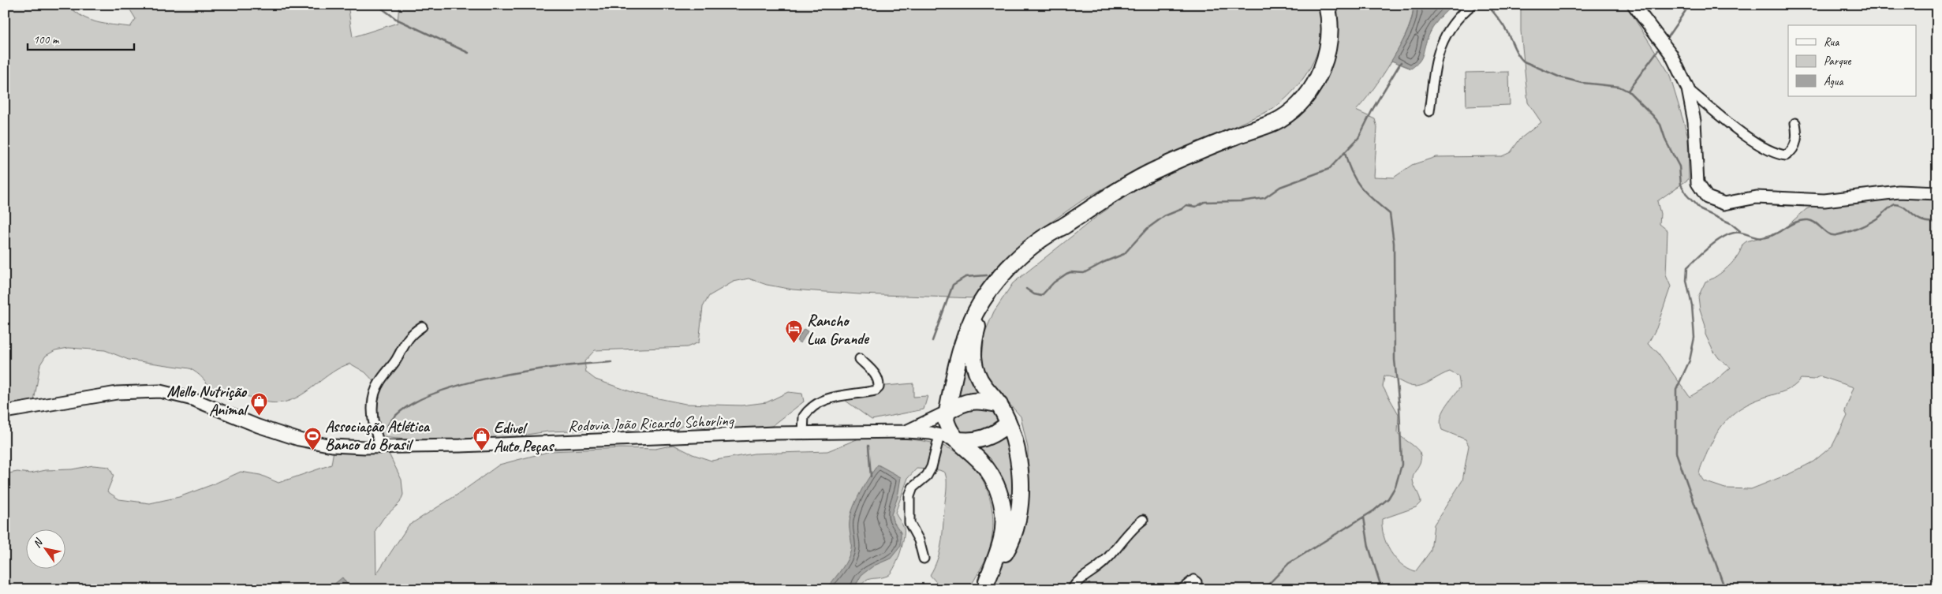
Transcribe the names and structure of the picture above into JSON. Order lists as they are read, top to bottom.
{
  "streets": {
    "main road": ["Rodovia João Ricardo Schorling"]
  },
  "places": {
    "hotel": ["Rancho Lua Grande"],
    "shop": ["Mello Nutrição Animal", "Edivel Auto Peças"],
    "sports": ["Associação Atlética Banco do Brasil"]
  },
  "legend": ["Rua", "Parque", "Água"],
  "scale_bar": "100 m",
  "north": "top left"
}
